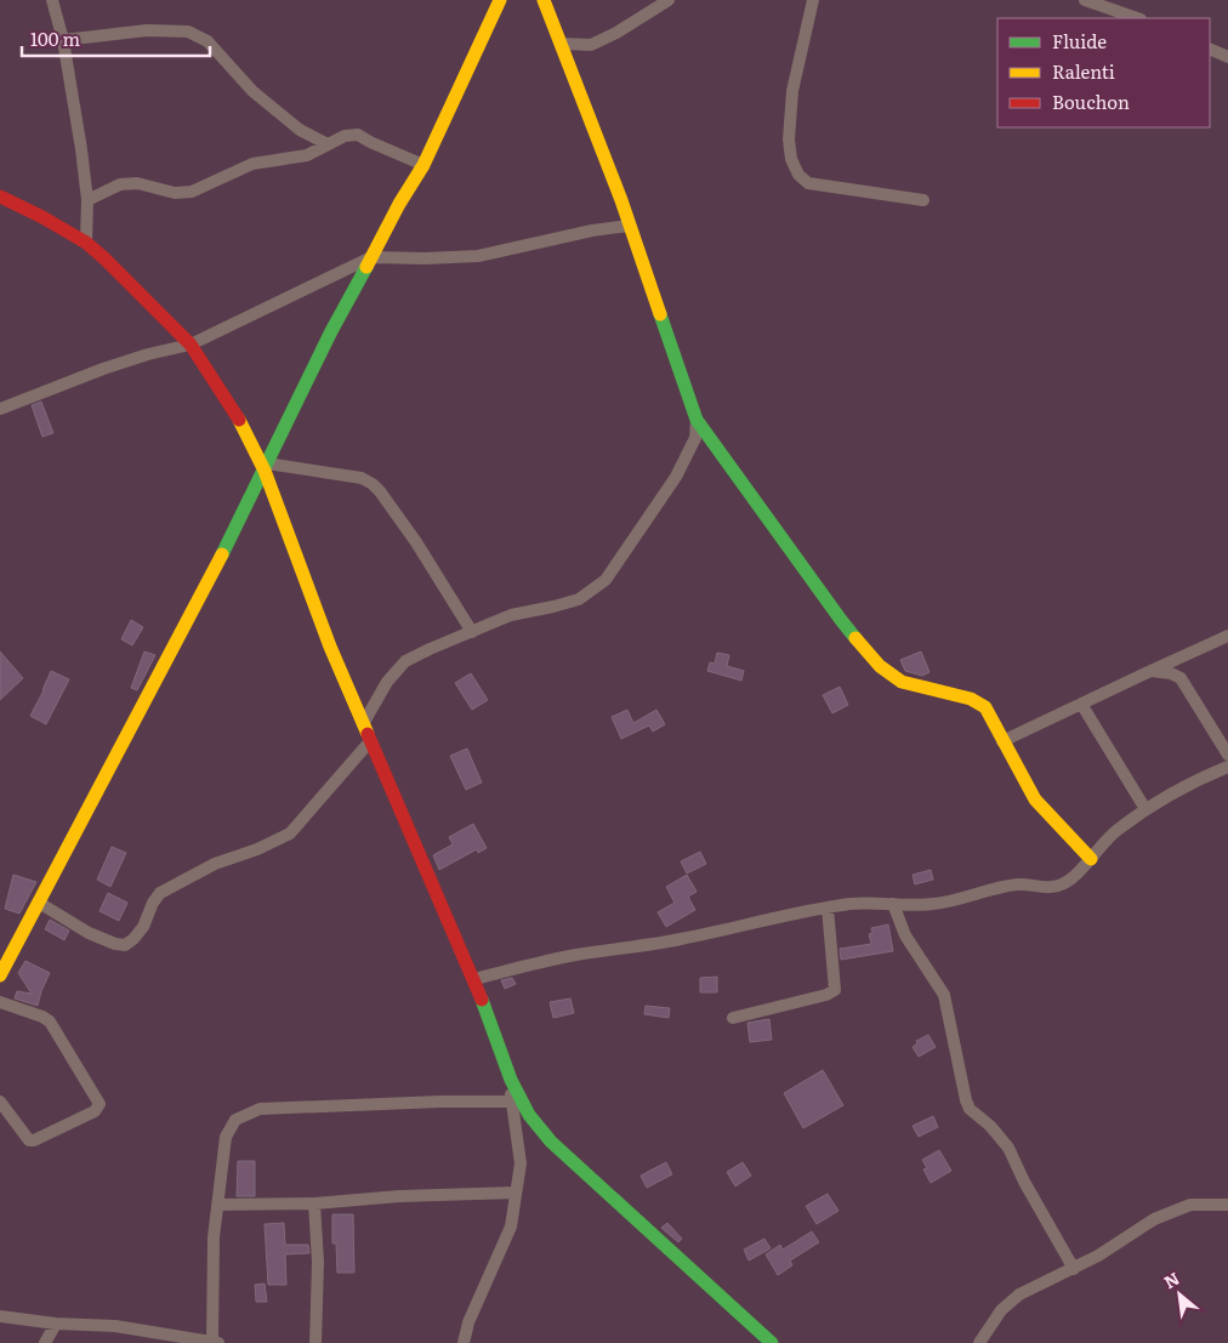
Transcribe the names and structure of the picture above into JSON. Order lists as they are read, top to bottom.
{
  "legend": ["Fluide", "Ralenti", "Bouchon"],
  "scale_bar": "100 m",
  "north": "top left"
}
